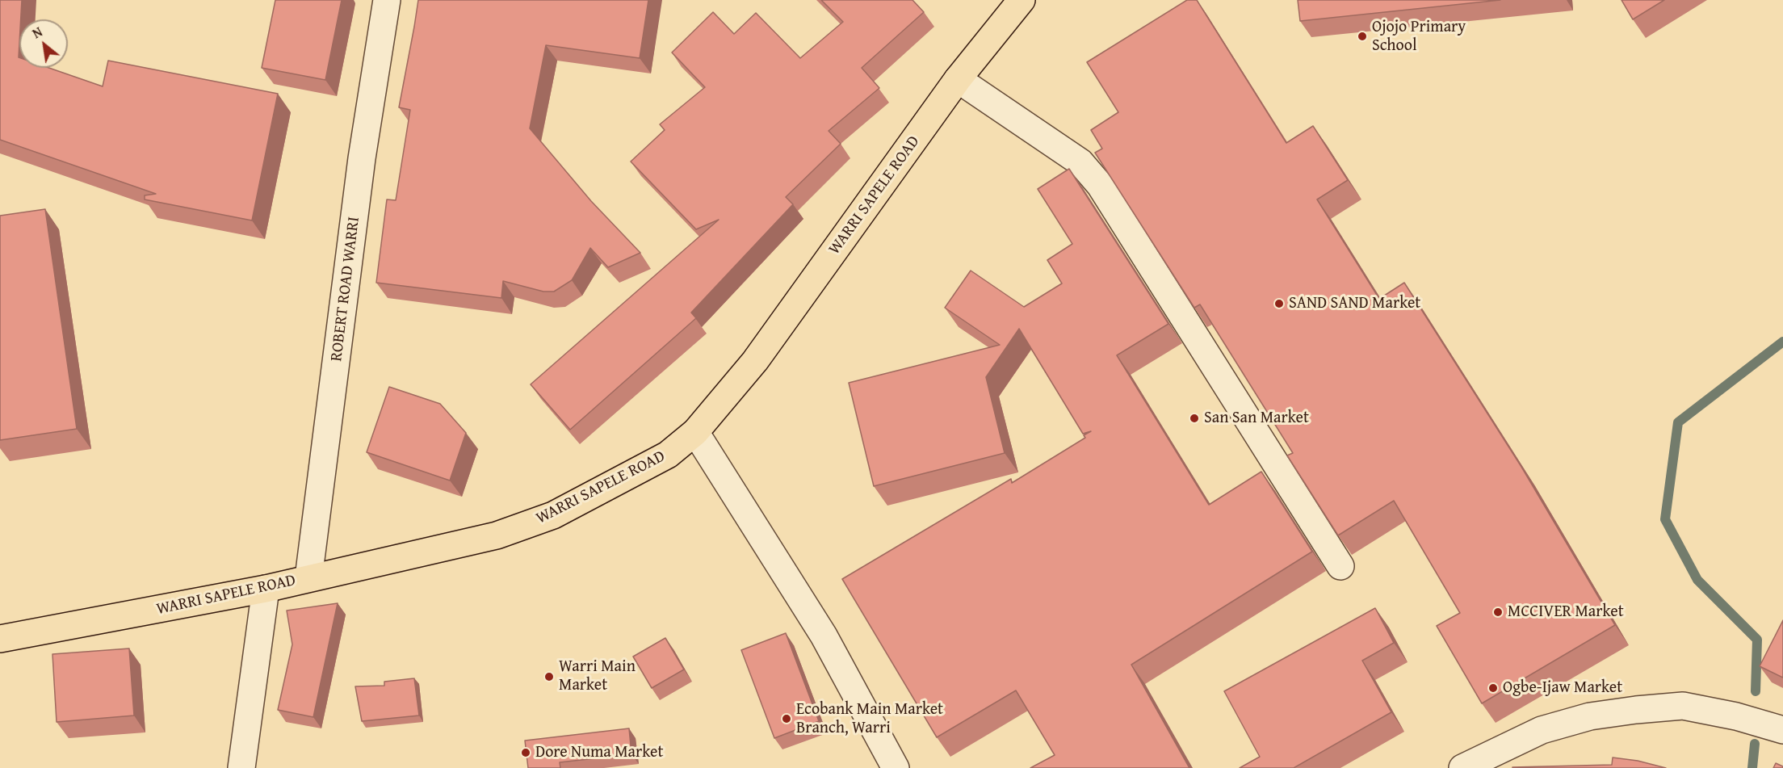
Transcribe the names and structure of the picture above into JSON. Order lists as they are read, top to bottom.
{
  "streets": {
    "main road": ["WARRI SAPELE ROAD"],
    "street": ["ROBERT ROAD WARRI"]
  },
  "crossings": [
    ["WARRI SAPELE ROAD", "ROBERT ROAD WARRI"]
  ],
  "places": [
    "Ojojo Primary School",
    "SAND SAND Market",
    "San San Market",
    "MCCIVER Market",
    "Warri Main Market",
    "Ogbe-Ijaw Market",
    "Ecobank Main Market Branch, Warri",
    "Dore Numa Market"
  ],
  "north": "top left"
}
